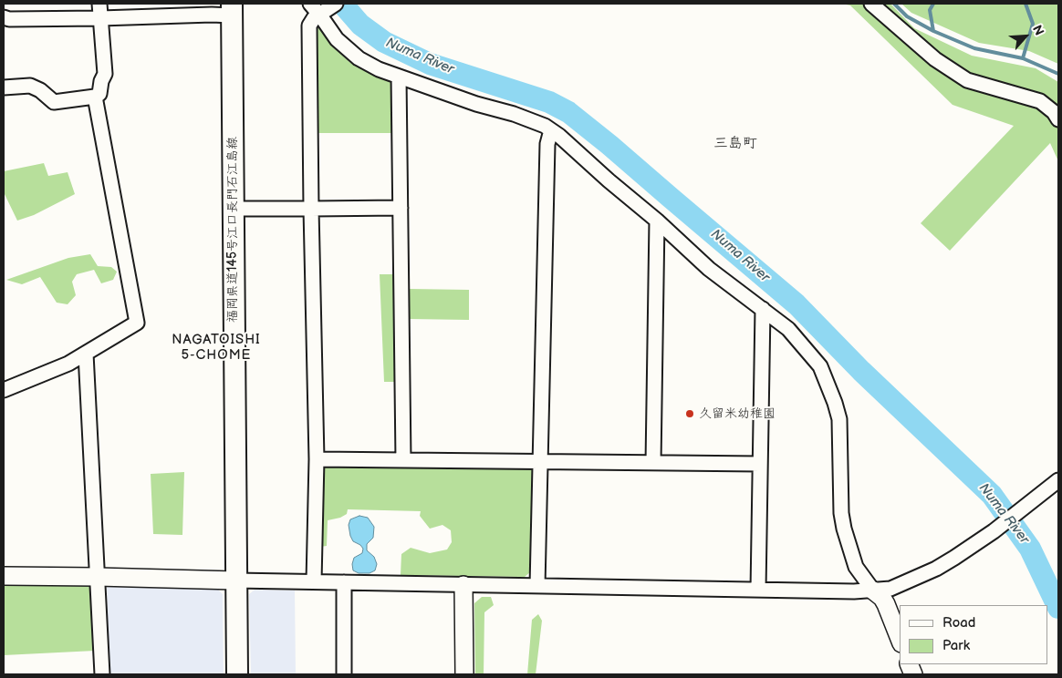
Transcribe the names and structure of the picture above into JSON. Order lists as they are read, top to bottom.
{
  "streets": {
    "main road": ["福岡県道145号江口長門石江島線"]
  },
  "districts": ["三島町", "NAGATOISHI 5-CHOME"],
  "water": ["Numa River"],
  "places": ["久留米幼稚園"],
  "legend": ["Road", "Park"],
  "north": "top right"
}
